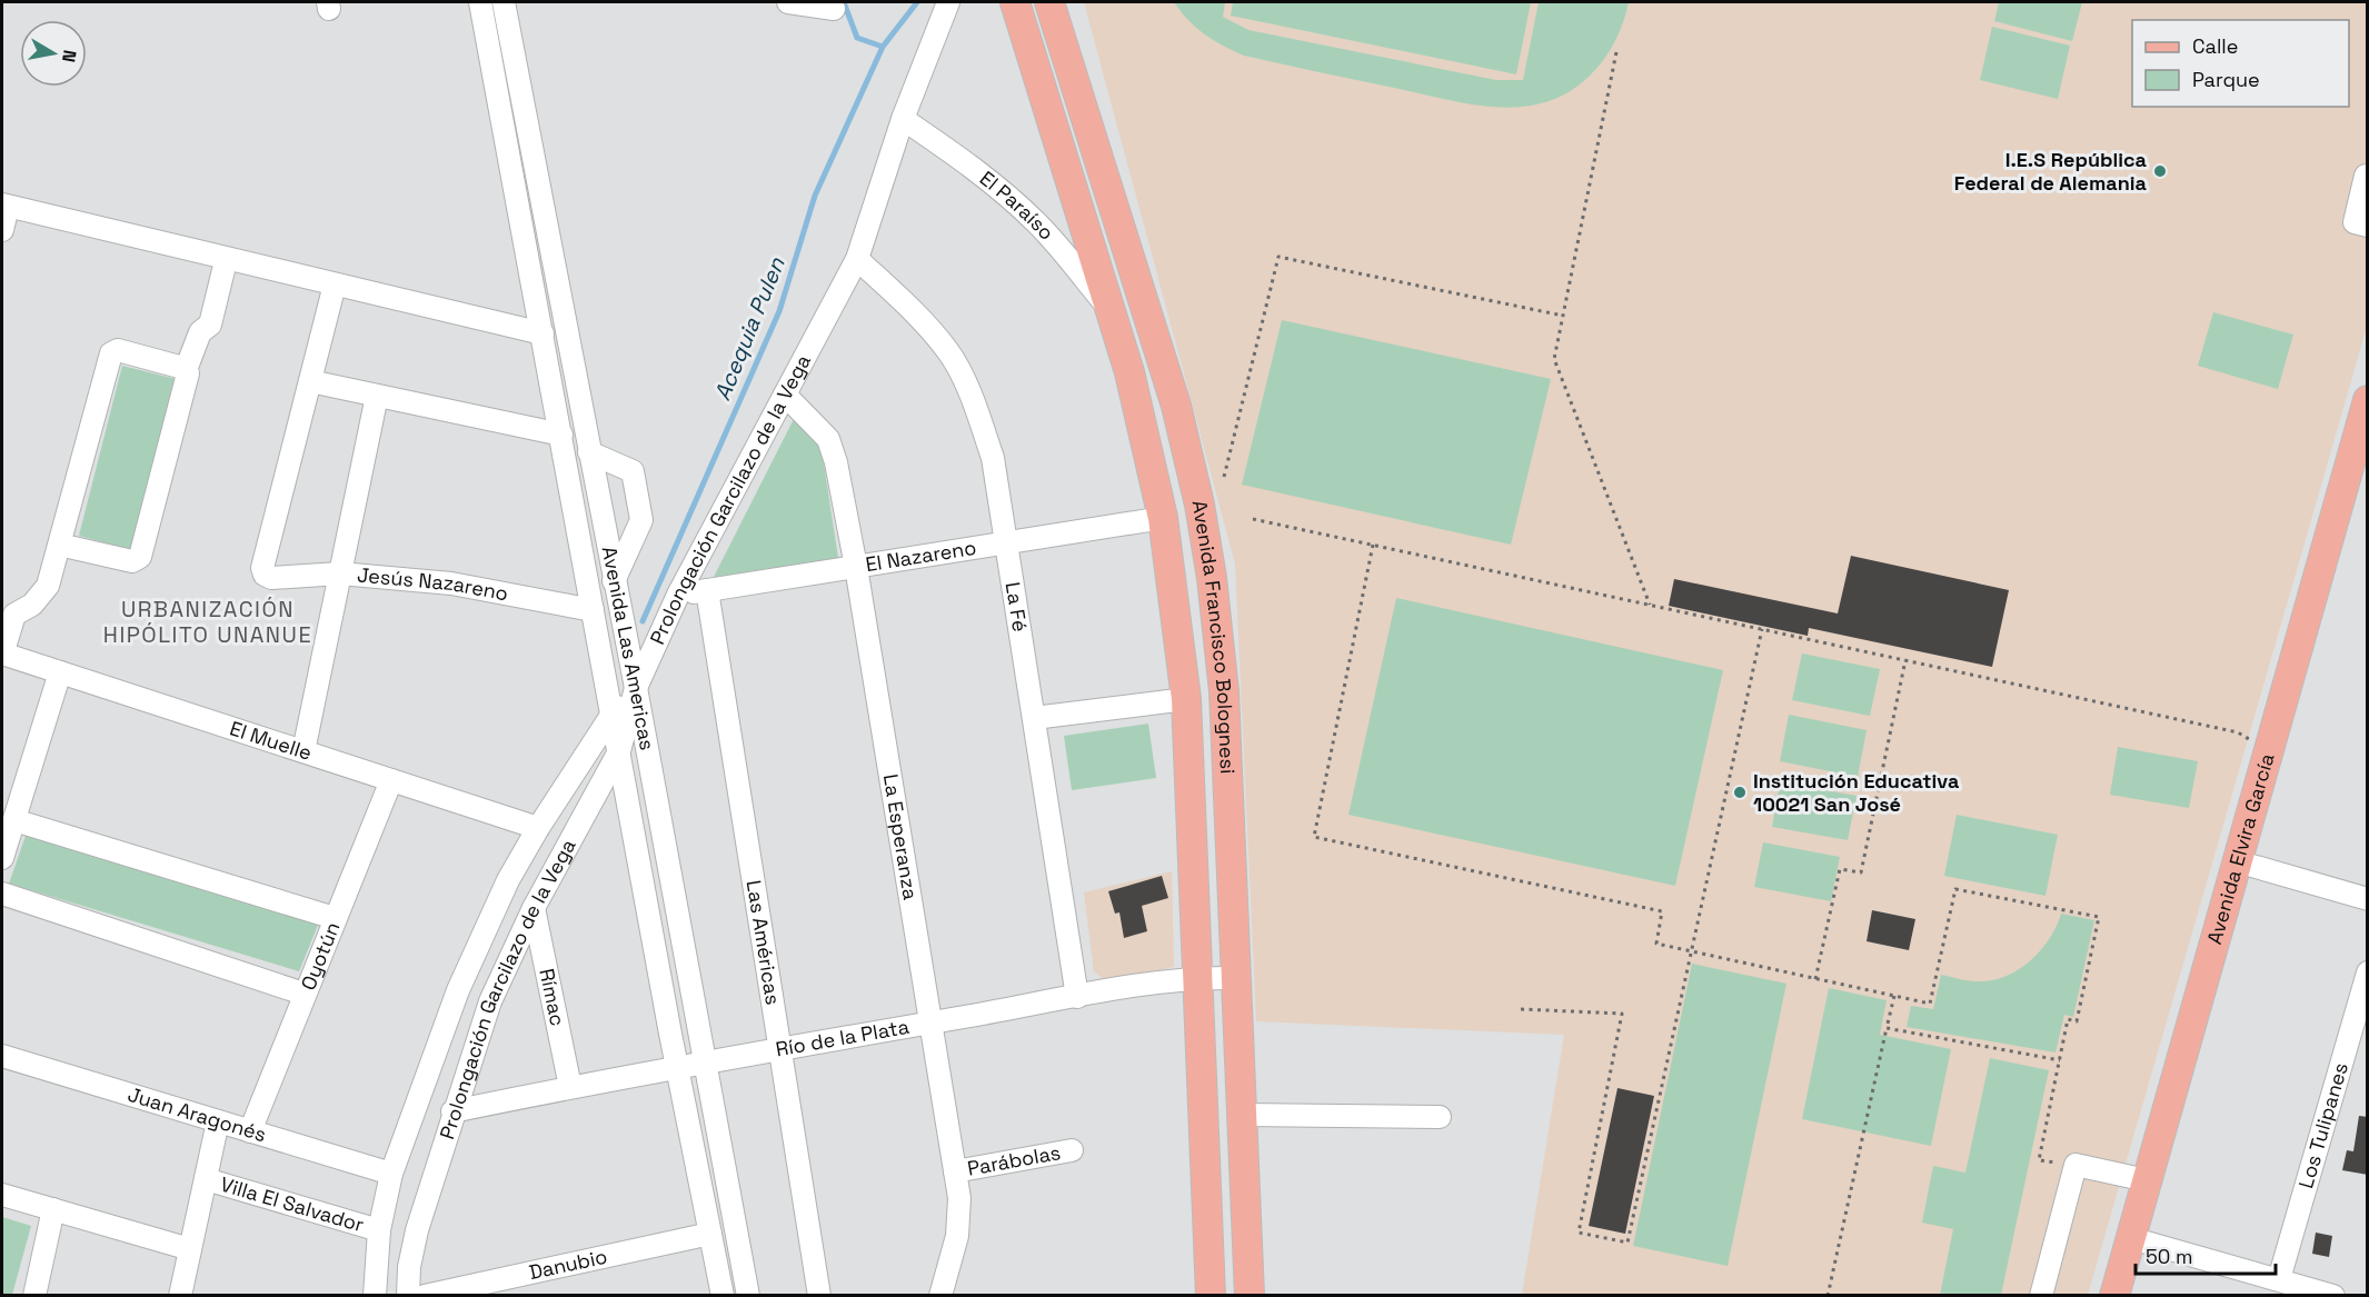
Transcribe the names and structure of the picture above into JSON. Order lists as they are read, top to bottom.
{
  "streets": {
    "main road": ["Avenida Francisco Bolognesi", "Avenida Elvira García"],
    "street": [
      "El Paraíso",
      "Prolongación Garcilazo de la Vega",
      "El Nazareno",
      "Jesús Nazareno",
      "La Fé",
      "Avenida Las Americas",
      "El Muelle",
      "La Esperanza",
      "Las Américas",
      "Oyotún",
      "Rímac",
      "Río de la Plata",
      "Juan Aragonés",
      "Los Tulipanes",
      "Parábolas",
      "Villa El Salvador",
      "Danubio"
    ]
  },
  "crossings": [
    ["El Paraíso", "Prolongación Garcilazo de la Vega"],
    ["El Paraíso", "Avenida Francisco Bolognesi"],
    ["Prolongación Garcilazo de la Vega", "El Nazareno"],
    ["Prolongación Garcilazo de la Vega", "La Fé"],
    ["Prolongación Garcilazo de la Vega", "Avenida Las Americas"],
    ["Prolongación Garcilazo de la Vega", "La Esperanza"],
    ["Prolongación Garcilazo de la Vega", "Rímac"],
    ["Prolongación Garcilazo de la Vega", "Río de la Plata"],
    ["El Nazareno", "La Fé"],
    ["El Nazareno", "Avenida Francisco Bolognesi"],
    ["El Nazareno", "La Esperanza"],
    ["El Nazareno", "Las Américas"],
    ["Jesús Nazareno", "Avenida Las Americas"],
    ["La Fé", "Río de la Plata"],
    ["Avenida Francisco Bolognesi", "Río de la Plata"],
    ["Avenida Las Americas", "Río de la Plata"],
    ["Avenida Las Americas", "Danubio"],
    ["El Muelle", "Oyotún"],
    ["La Esperanza", "Río de la Plata"],
    ["La Esperanza", "Parábolas"],
    ["Las Américas", "Río de la Plata"],
    ["Oyotún", "Juan Aragonés"],
    ["Rímac", "Río de la Plata"]
  ],
  "districts": ["URBANIZACIÓN HIPÓLITO UNANUE"],
  "water": ["Acequia Pulen"],
  "places": ["I.E.S República Federal de Alemania", "Institución Educativa 10021 San José"],
  "legend": ["Calle", "Parque"],
  "scale_bar": "50 m",
  "north": "right"
}
